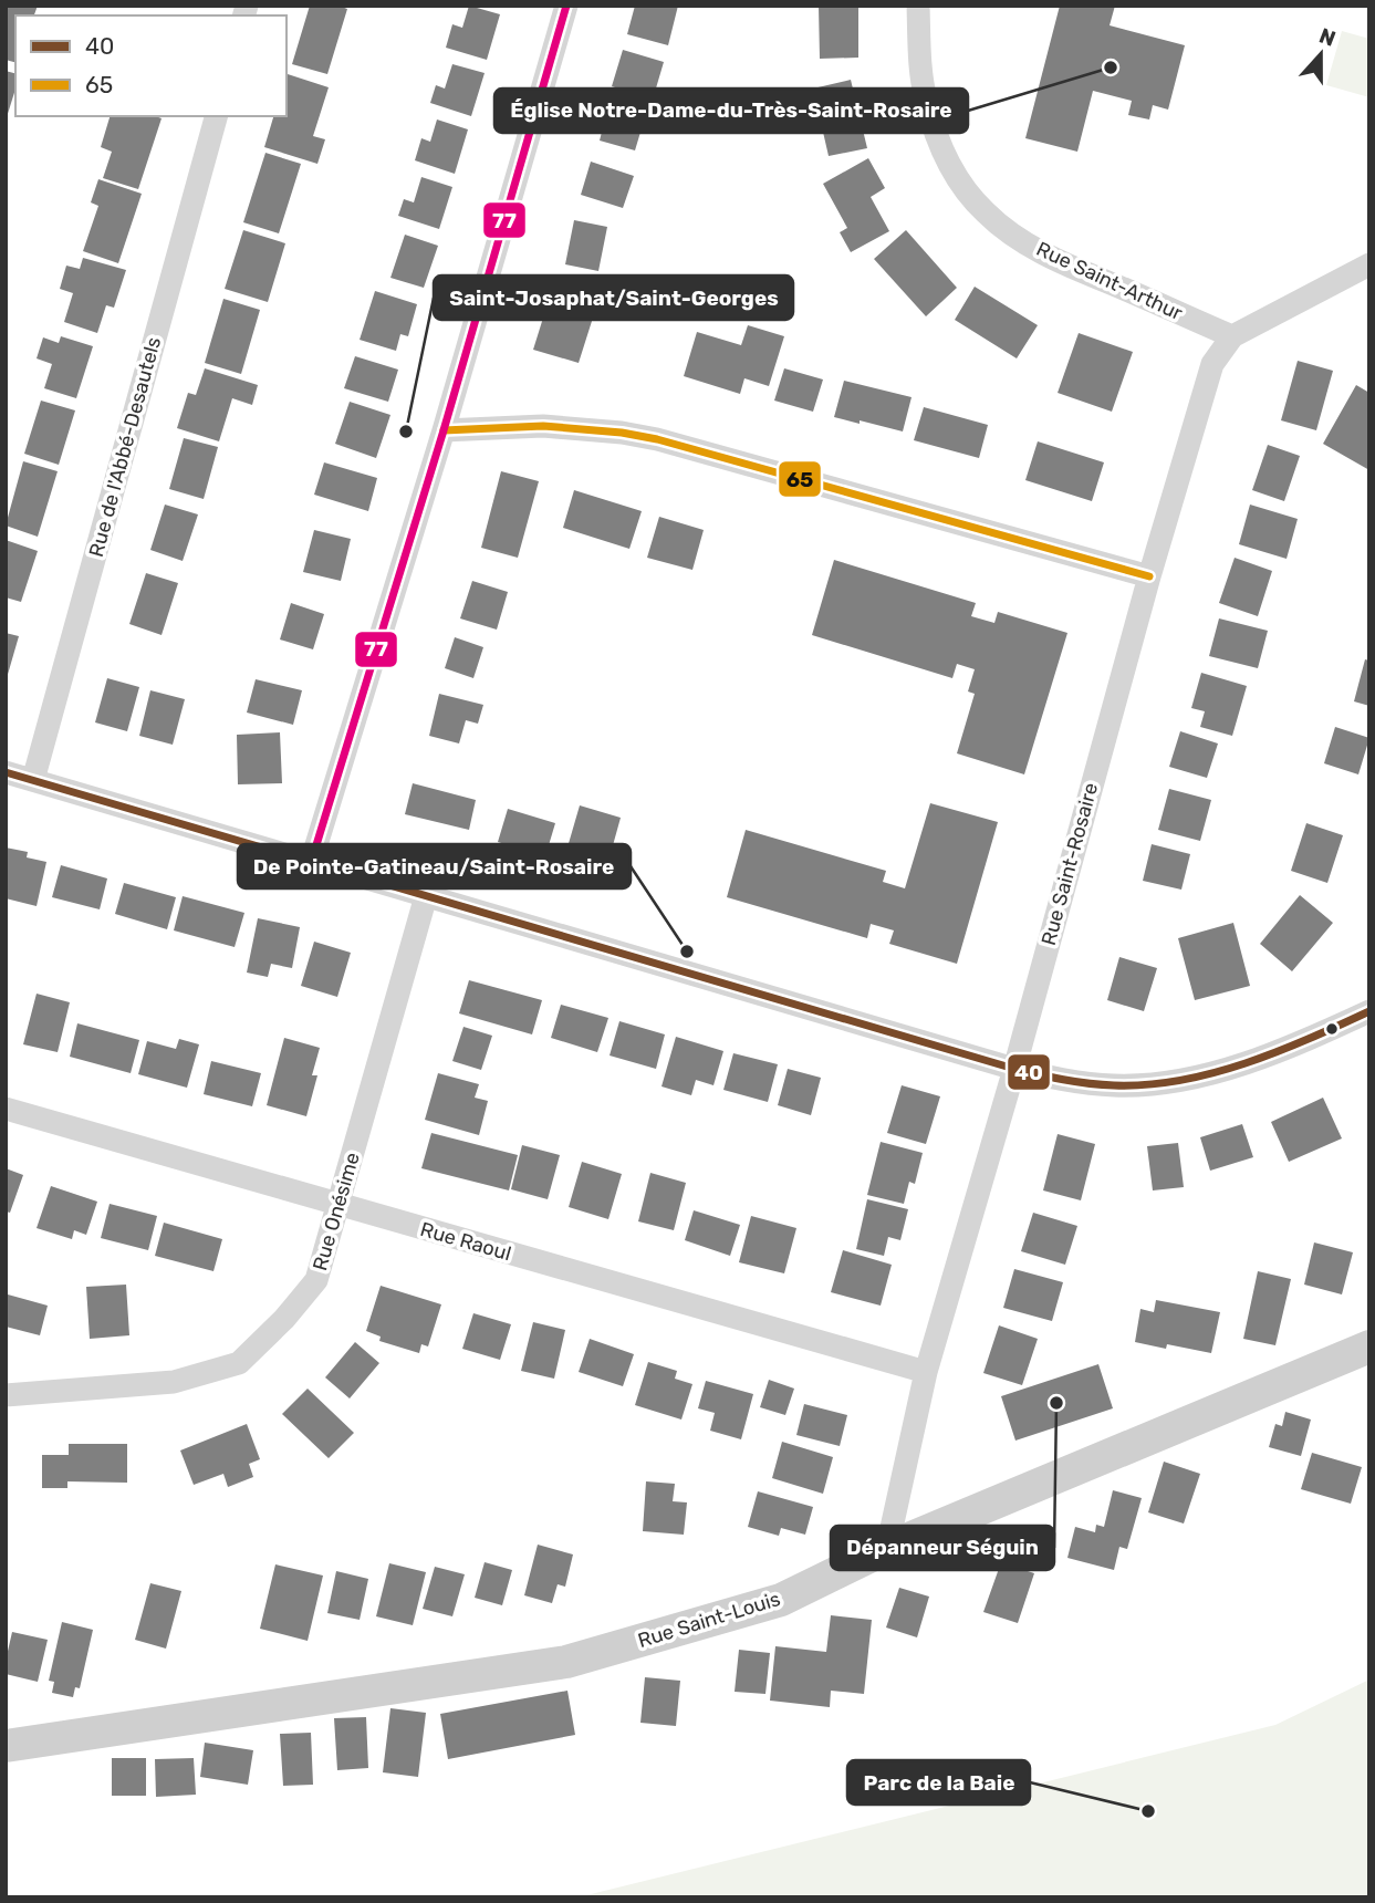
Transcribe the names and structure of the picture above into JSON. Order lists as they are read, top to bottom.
{
  "streets": {
    "street": [
      "Rue Saint-Arthur",
      "Rue de l'Abbé-Desautels",
      "Rue Saint-Rosaire",
      "Rue Onésime",
      "Rue Raoul",
      "Rue Saint-Louis"
    ]
  },
  "crossings": [
    ["Rue Saint-Arthur", "Rue Saint-Rosaire"],
    ["Rue Saint-Rosaire", "Rue Raoul"],
    ["Rue Saint-Rosaire", "Rue Saint-Louis"],
    ["Rue Onésime", "Rue Raoul"]
  ],
  "places": [
    "Église Notre-Dame-du-Très-Saint-Rosaire",
    "Saint-Josaphat/Saint-Georges",
    "De Pointe-Gatineau/Saint-Rosaire",
    "Dépanneur Séguin",
    "Parc de la Baie"
  ],
  "lines": ["transit line 77", "transit line 65", "transit line 40"],
  "legend": ["40", "65"],
  "north": "top"
}
